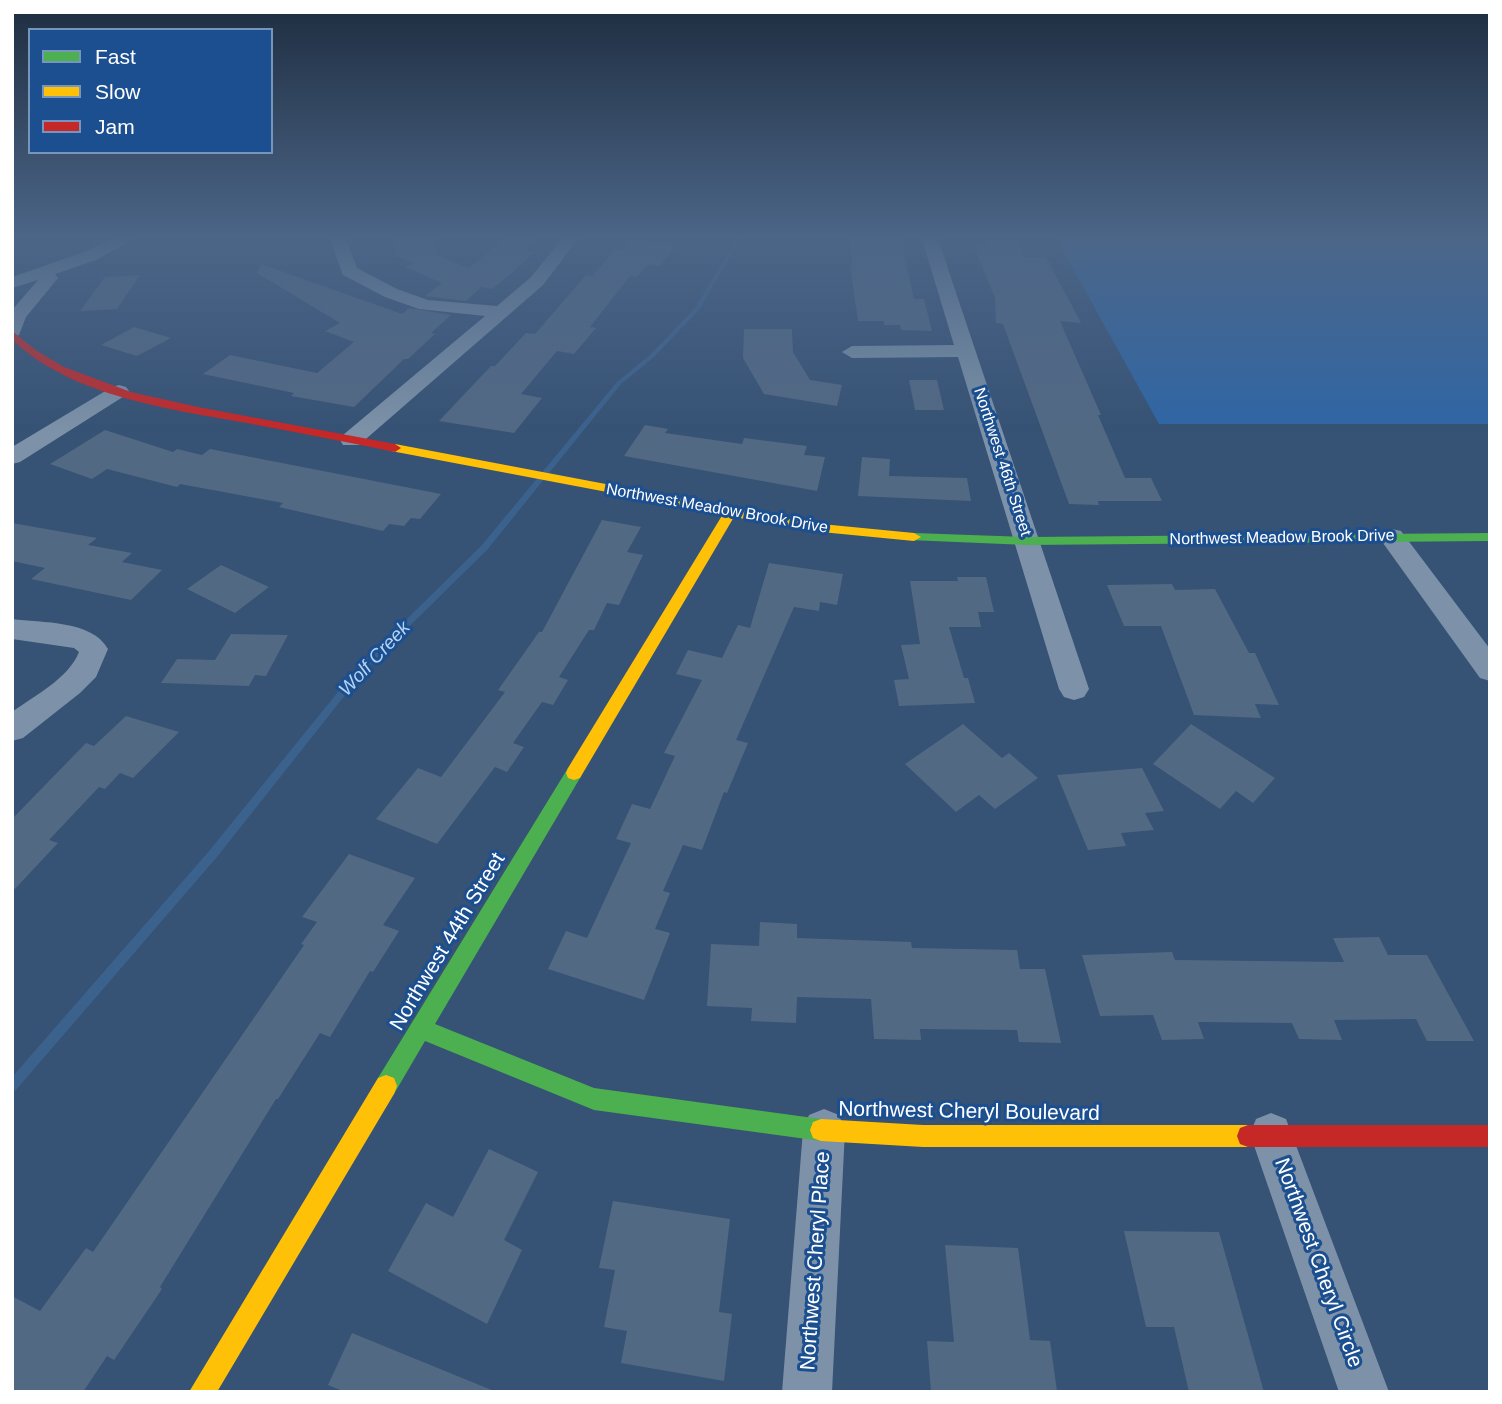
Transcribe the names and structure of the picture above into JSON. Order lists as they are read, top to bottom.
{
  "streets": {
    "street": [
      "Northwest 46th Street",
      "Northwest Meadow Brook Drive",
      "Northwest 44th Street",
      "Northwest Cheryl Boulevard",
      "Northwest Cheryl Place",
      "Northwest Cheryl Circle"
    ]
  },
  "crossings": [
    ["Northwest 46th Street", "Northwest Meadow Brook Drive"],
    ["Northwest Meadow Brook Drive", "Northwest 44th Street"],
    ["Northwest 44th Street", "Northwest Cheryl Boulevard"],
    ["Northwest Cheryl Boulevard", "Northwest Cheryl Place"],
    ["Northwest Cheryl Boulevard", "Northwest Cheryl Circle"]
  ],
  "water": ["Wolf Creek"],
  "legend": ["Fast", "Slow", "Jam"]
}
